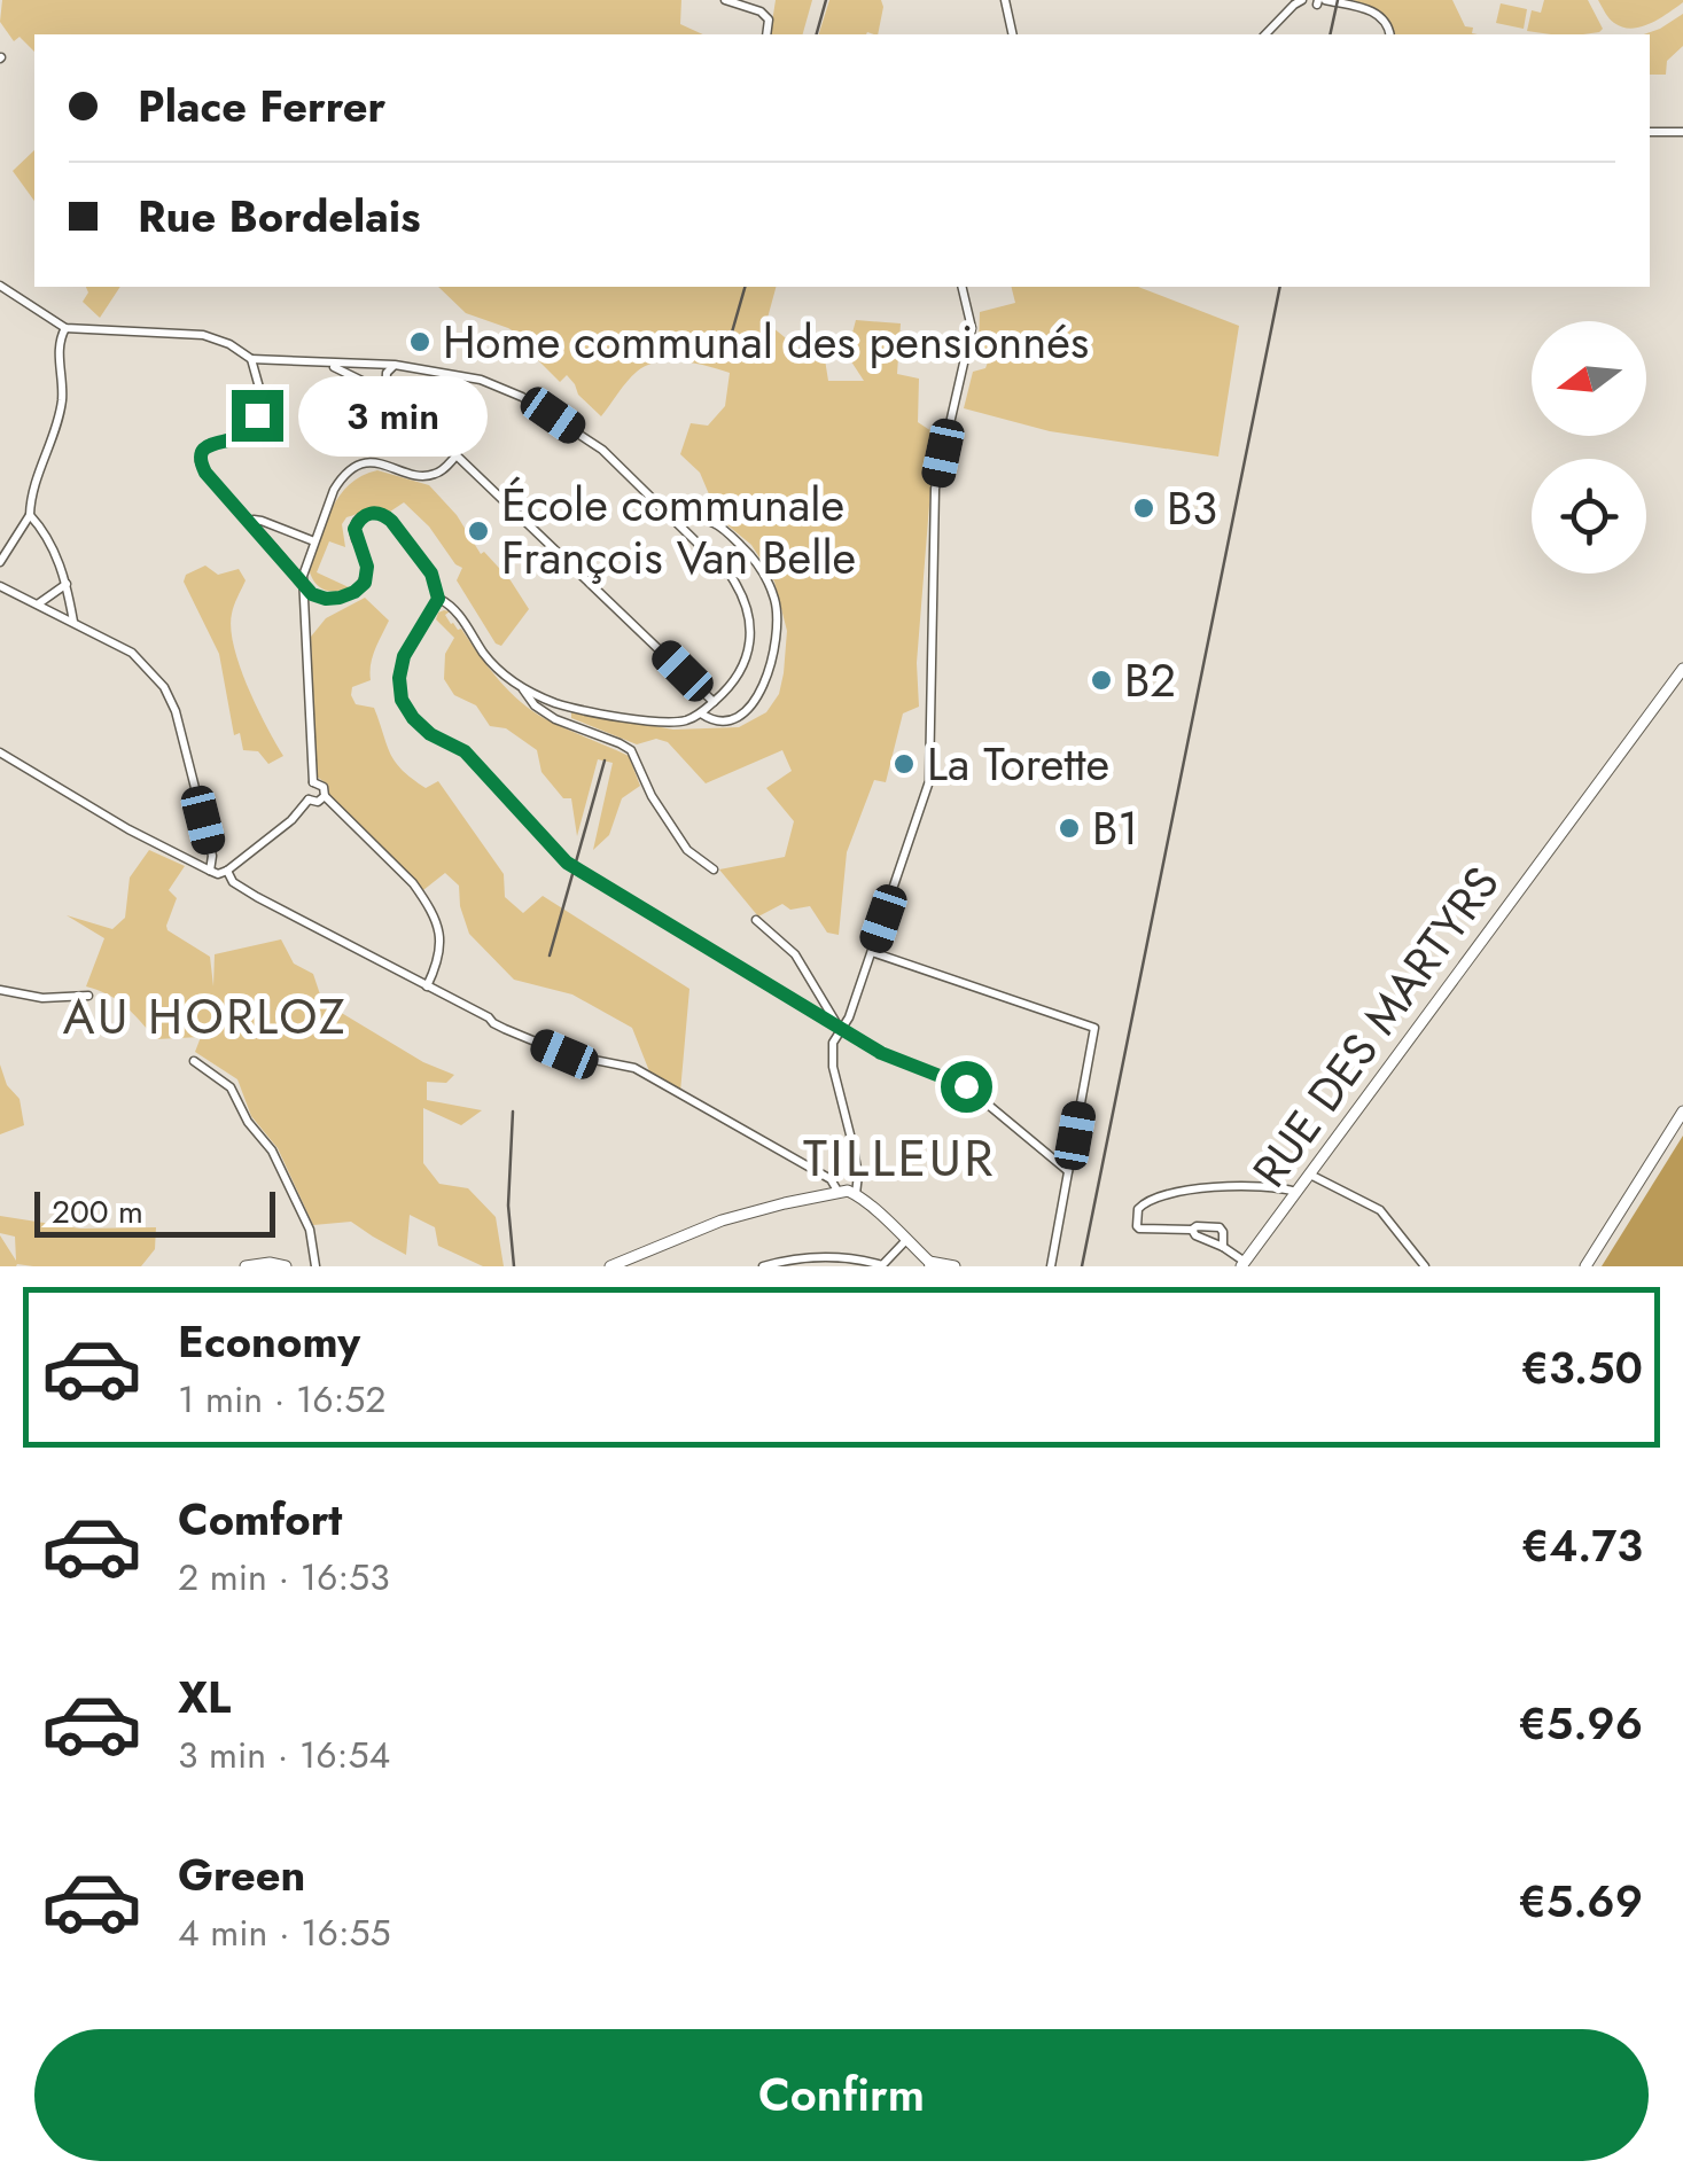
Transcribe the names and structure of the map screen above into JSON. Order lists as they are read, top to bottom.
{
  "streets": {
    "street": ["RUE DES MARTYRS"]
  },
  "districts": ["AU HORLOZ", "TILLEUR"],
  "places": [
    "Home communal des pensionnés",
    "B3",
    "École communale François Van Belle",
    "B2",
    "La Torette",
    "B1"
  ],
  "scale_bar": "200 m",
  "north": "left",
  "page": {
    "banner": ["Place Ferrer", "Rue Bordelais"],
    "bubble": "3 min",
    "scale": "200 m",
    "list": [
      {
        "name": "Economy",
        "note": "1 min · 16:52",
        "value": "€3.50"
      },
      {
        "name": "Comfort",
        "note": "2 min · 16:53",
        "value": "€4.73"
      },
      {
        "name": "XL",
        "note": "3 min · 16:54",
        "value": "€5.96"
      },
      {
        "name": "Green",
        "note": "4 min · 16:55",
        "value": "€5.69"
      }
    ],
    "buttons": "Confirm"
  }
}
